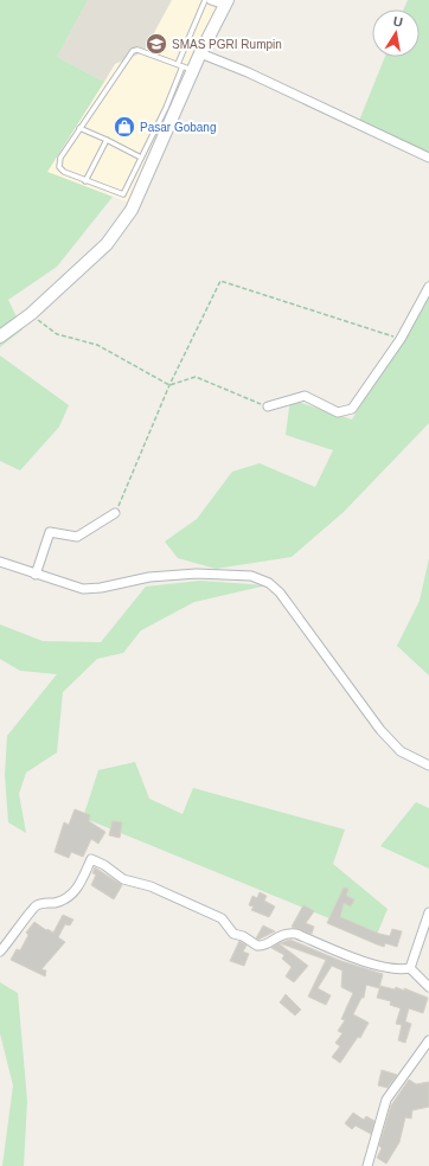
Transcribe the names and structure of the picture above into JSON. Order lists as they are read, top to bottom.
{
  "places": {
    "school or university": ["SMAS PGRI Rumpin"],
    "shop": ["Pasar Gobang"]
  },
  "north": "top"
}
